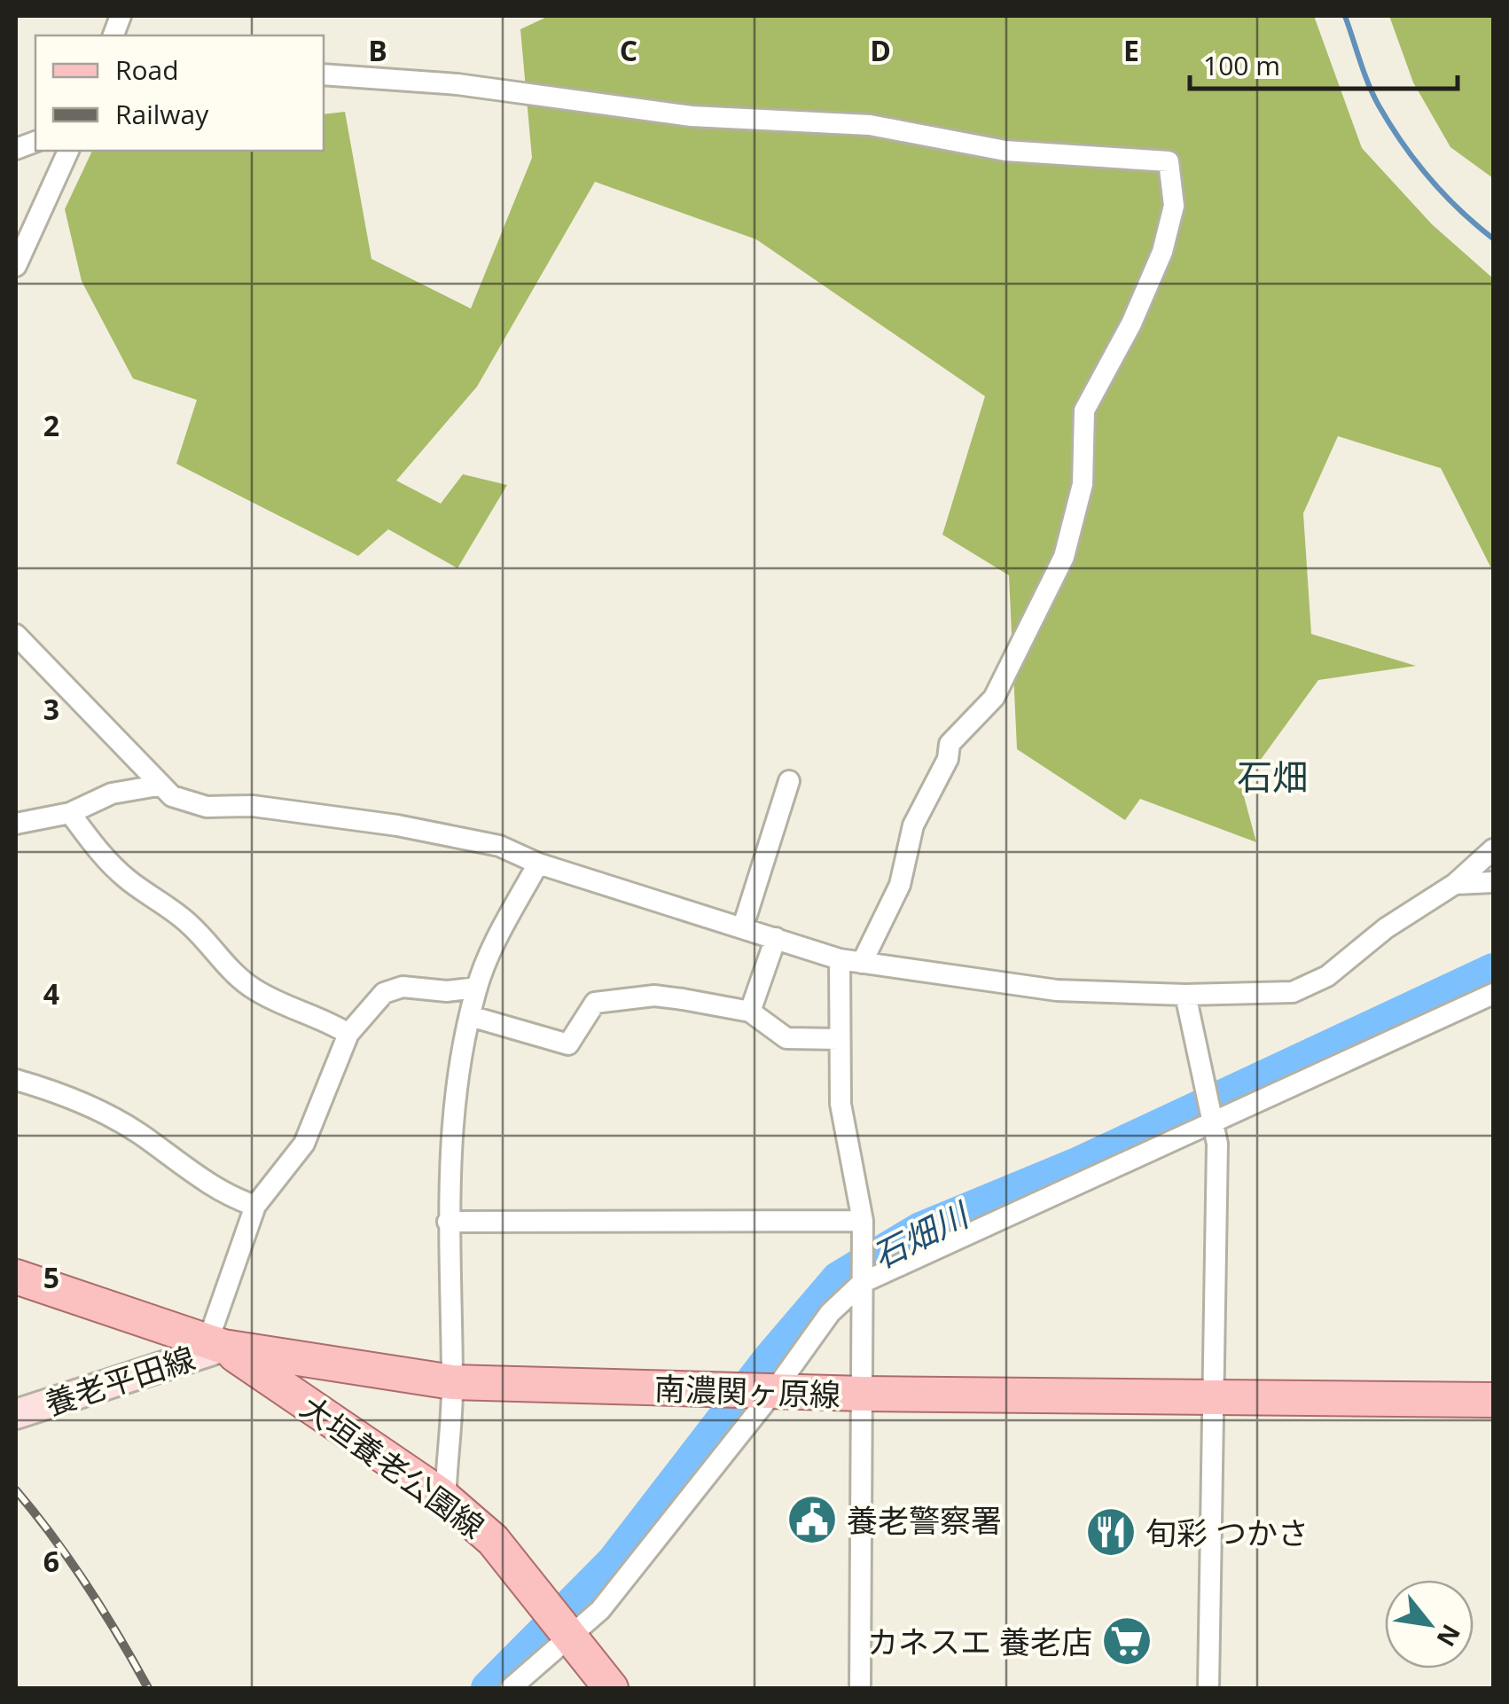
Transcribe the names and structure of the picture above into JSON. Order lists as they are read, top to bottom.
{
  "streets": {
    "main road": ["養老平田線", "南濃関ヶ原線", "大垣養老公園線"]
  },
  "crossings": [
    ["養老平田線", "南濃関ヶ原線"],
    ["養老平田線", "大垣養老公園線"],
    ["南濃関ヶ原線", "大垣養老公園線"]
  ],
  "districts": ["石畑"],
  "water": ["石畑川"],
  "places": {
    "public building": ["養老警察署"],
    "restaurant": ["旬彩 つかさ"],
    "supermarket": ["カネスエ 養老店"]
  },
  "legend": ["Road", "Railway"],
  "scale_bar": "100 m",
  "north": "bottom right",
  "grid": {
    "columns": [
      "B",
      "C",
      "D",
      "E"
    ],
    "rows": [
      "2",
      "3",
      "4",
      "5",
      "6"
    ]
  }
}
